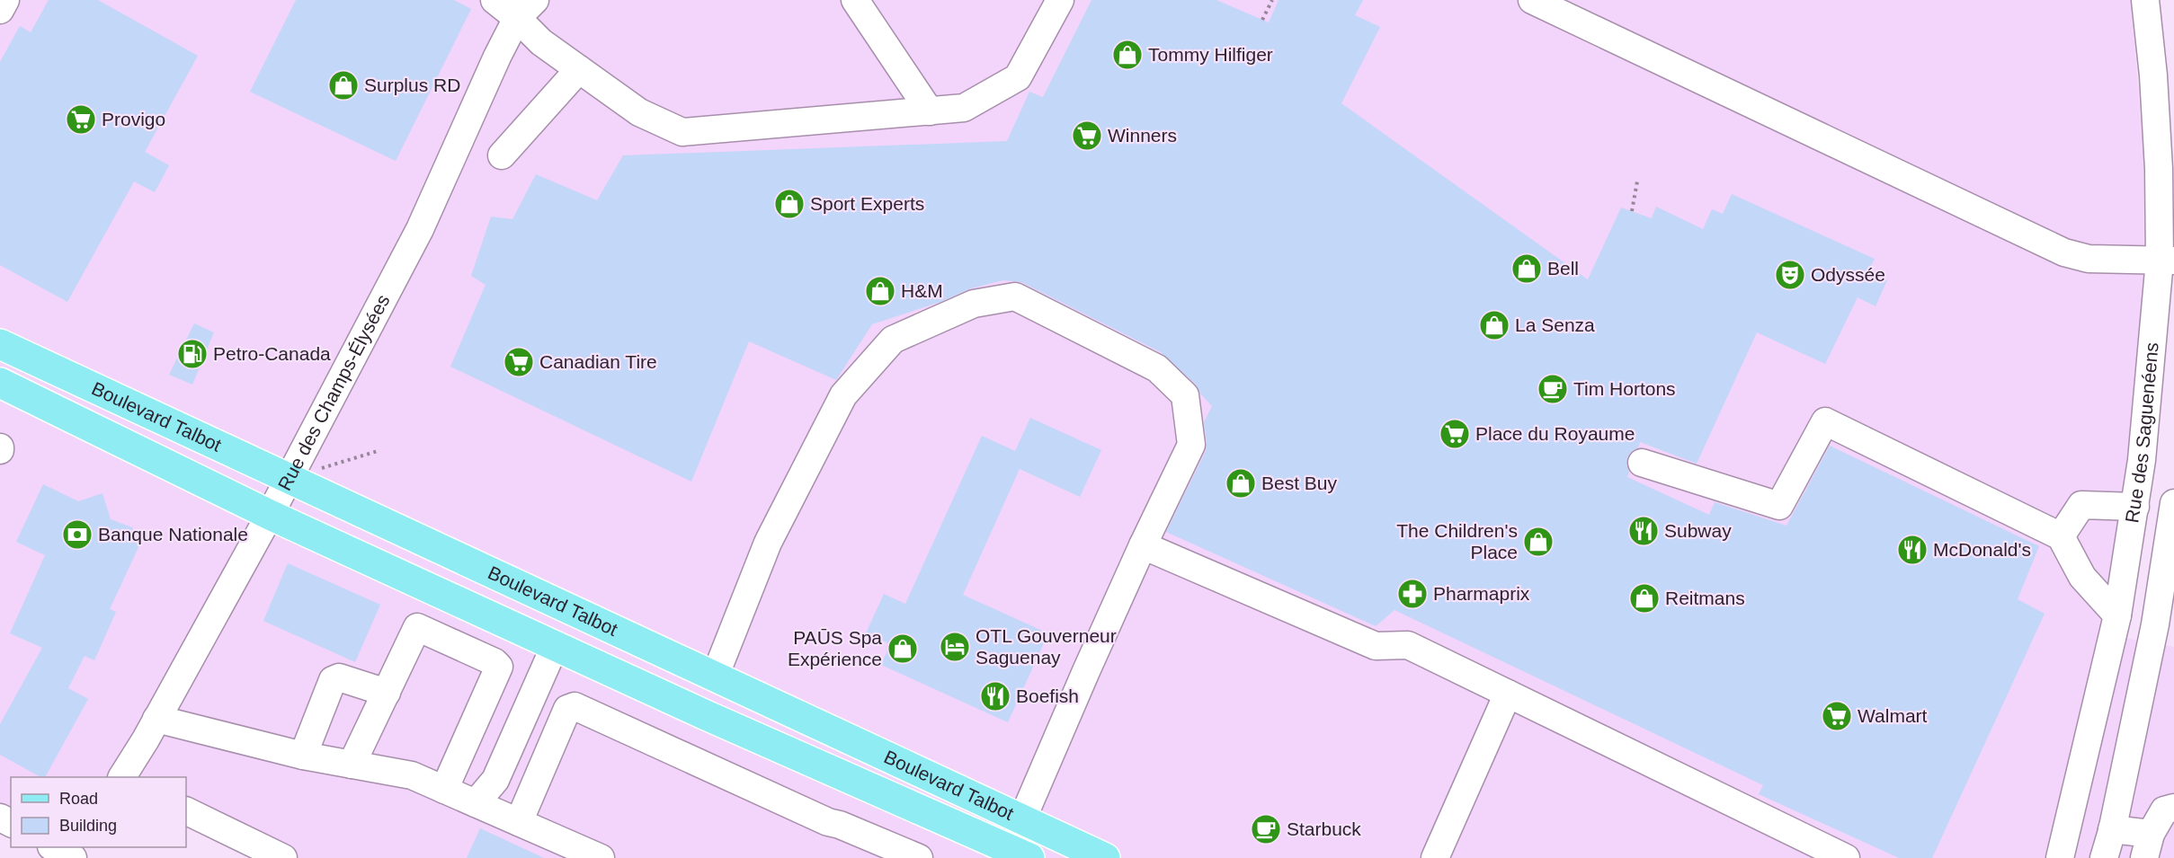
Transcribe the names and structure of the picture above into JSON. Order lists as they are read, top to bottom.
{
  "streets": {
    "main road": ["Boulevard Talbot"],
    "street": ["Rue des Champs-Élysées", "Rue des Saguenéens"]
  },
  "crossings": [
    ["Rue des Champs-Élysées", "Boulevard Talbot"]
  ],
  "places": {
    "shop": [
      "Tommy Hilfiger",
      "Surplus RD",
      "Sport Experts",
      "Bell",
      "H&M",
      "La Senza",
      "Best Buy",
      "The Children's Place",
      "Reitmans",
      "PAŪS Spa Expérience"
    ],
    "supermarket": [
      "Provigo",
      "Winners",
      "Canadian Tire",
      "Place du Royaume",
      "Walmart"
    ],
    "theatre": ["Odyssée"],
    "fuel station": ["Petro-Canada"],
    "cafe": ["Tim Hortons", "Starbuck"],
    "restaurant": ["Subway", "McDonald's", "Boefish"],
    "bank": ["Banque Nationale"],
    "pharmacy": ["Pharmaprix"],
    "hotel": ["OTL Gouverneur Saguenay"]
  },
  "legend": ["Road", "Building"]
}
